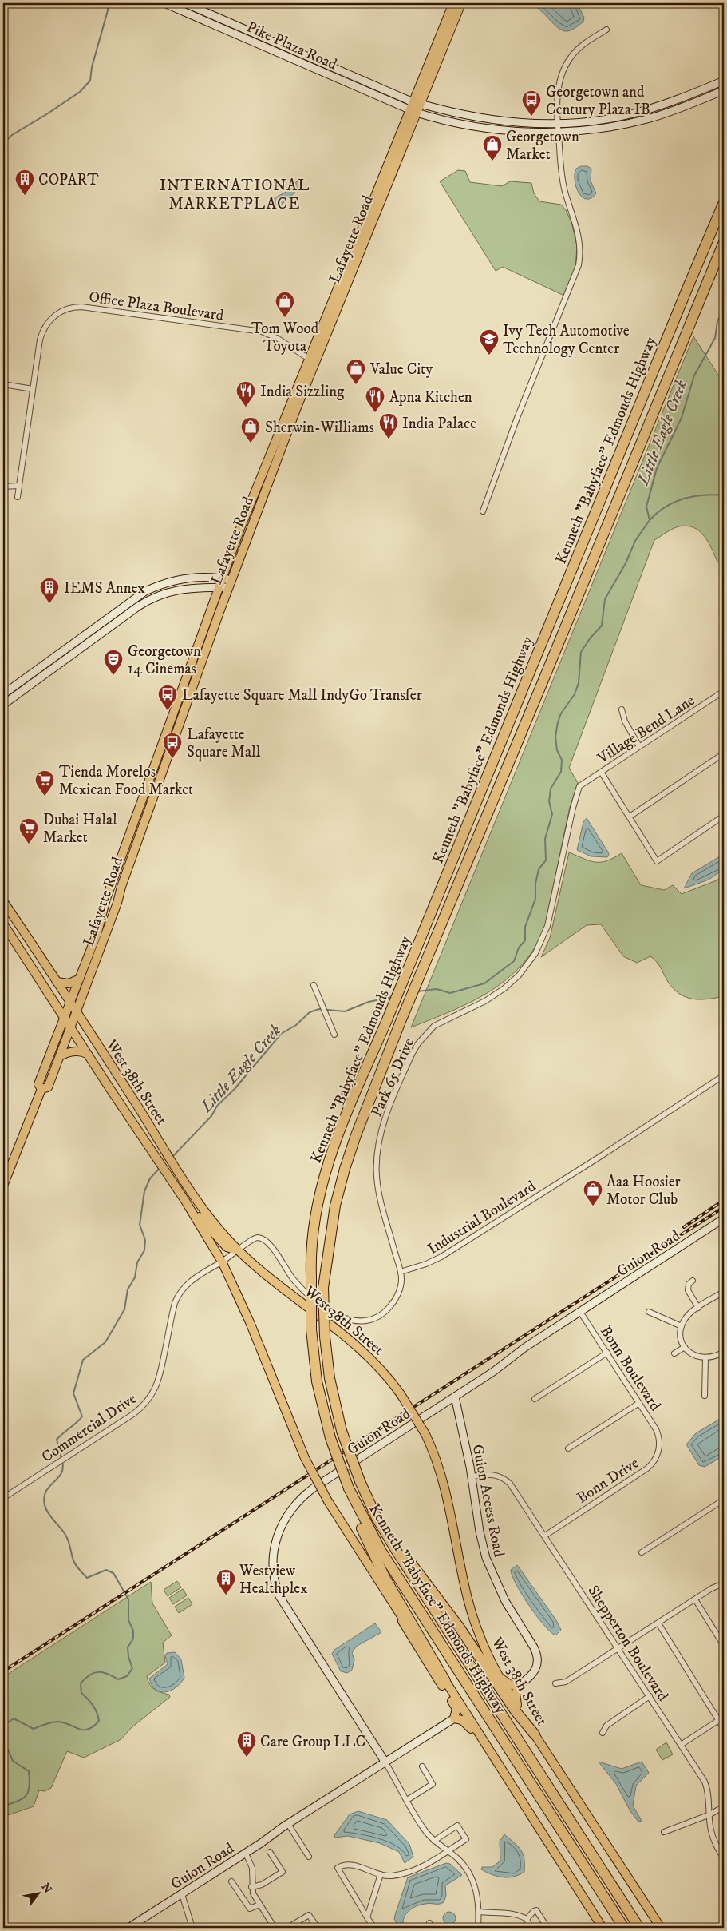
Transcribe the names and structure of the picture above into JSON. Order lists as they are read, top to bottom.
{
  "streets": {
    "highway": ["Kenneth \"Babyface\" Edmonds Highway"],
    "main road": [
      "Pike Plaza Road",
      "Lafayette Road",
      "West 38th Street",
      "Guion Road",
      "Guion Access Road"
    ],
    "street": [
      "Office Plaza Boulevard",
      "Village Bend Lane",
      "Park 65 Drive",
      "Industrial Boulevard",
      "Bonn Boulevard",
      "Commercial Drive",
      "Bonn Drive",
      "Shepperton Boulevard"
    ]
  },
  "crossings": [
    ["Pike Plaza Road", "Lafayette Road"],
    ["Lafayette Road", "Office Plaza Boulevard"],
    ["Lafayette Road", "West 38th Street"],
    ["Village Bend Lane", "Park 65 Drive"],
    ["Park 65 Drive", "Industrial Boulevard"],
    ["West 38th Street", "Commercial Drive"],
    ["Guion Road", "Bonn Boulevard"],
    ["Guion Road", "Guion Access Road"],
    ["Bonn Boulevard", "Bonn Drive"],
    ["Bonn Drive", "Shepperton Boulevard"],
    ["Guion Access Road", "Shepperton Boulevard"]
  ],
  "districts": ["INTERNATIONAL MARKETPLACE"],
  "water": ["Little Eagle Creek"],
  "places": {
    "bus stop": ["Georgetown and Century Plaza IB", "Lafayette Square Mall IndyGo Transfer", "Lafayette Square Mall"],
    "shop": [
      "Georgetown Market",
      "Tom Wood Toyota",
      "Value City",
      "Sherwin-Williams",
      "Aaa Hoosier Motor Club"
    ],
    "building": [
      "COPART",
      "IEMS Annex",
      "Westview Healthplex",
      "Care Group LLC"
    ],
    "school or university": ["Ivy Tech Automotive Technology Center"],
    "restaurant": ["India Sizzling", "Apna Kitchen", "India Palace"],
    "theatre": ["Georgetown 14 Cinemas"],
    "supermarket": ["Tienda Morelos Mexican Food Market", "Dubai Halal Market"]
  },
  "north": "top right"
}
